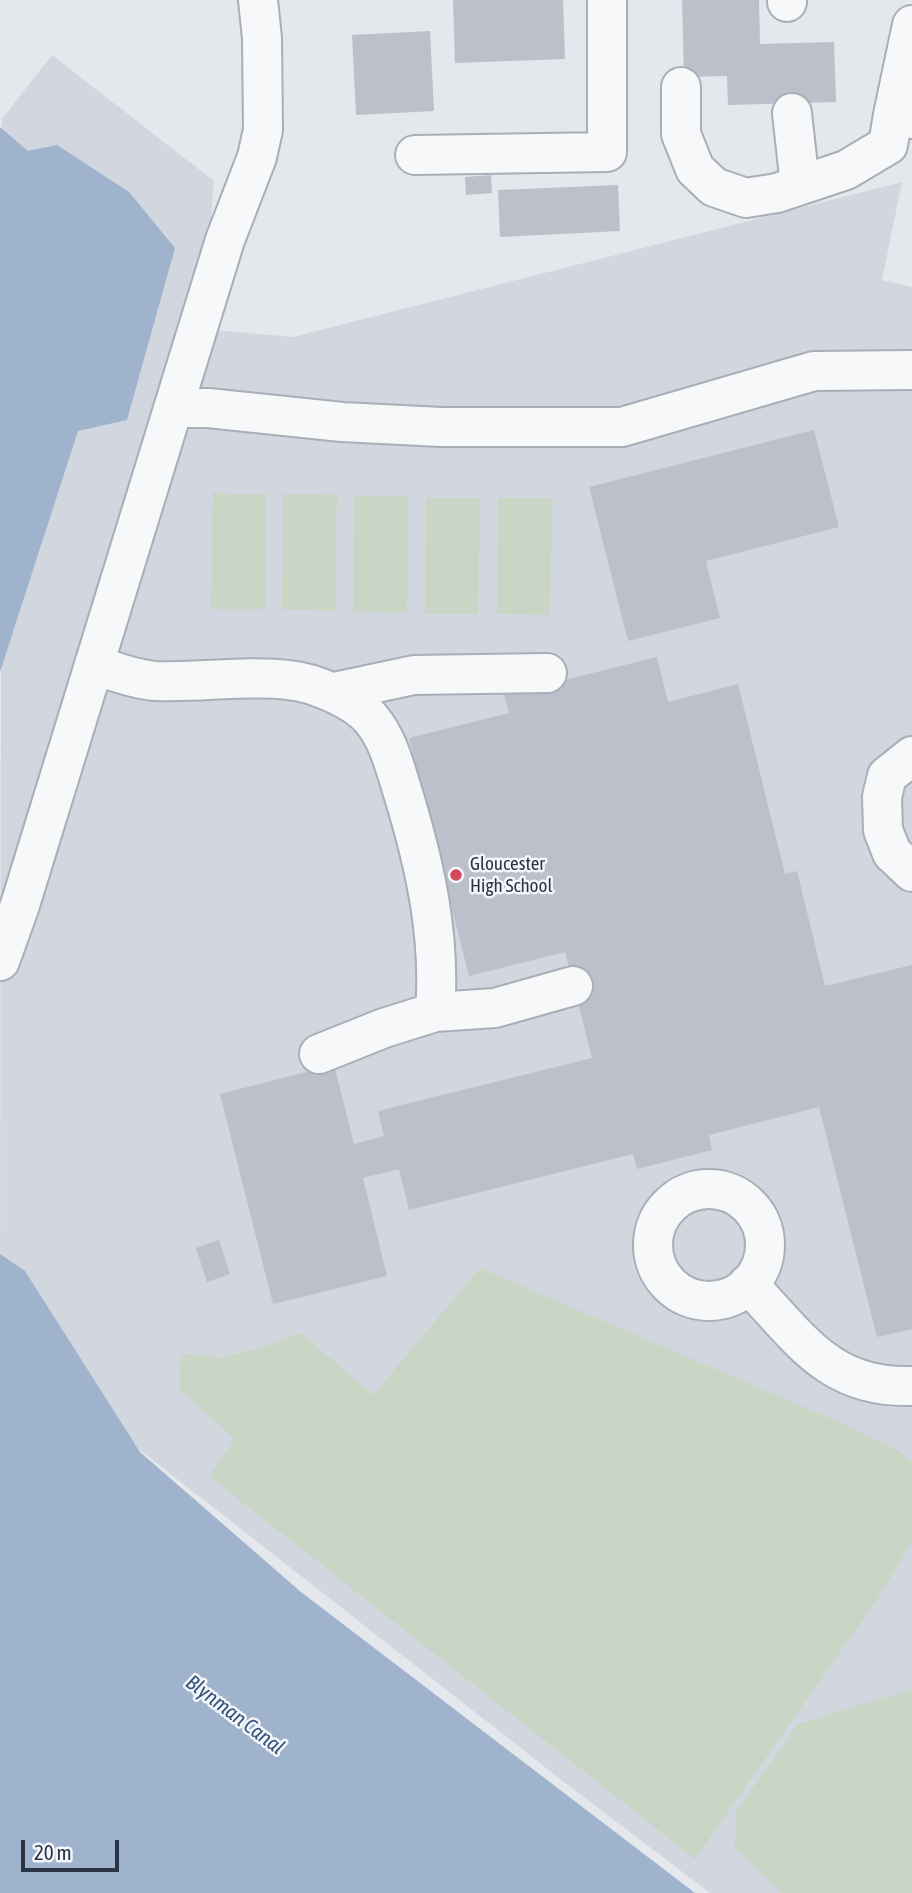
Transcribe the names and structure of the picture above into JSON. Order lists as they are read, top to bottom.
{
  "water": ["Blynman Canal"],
  "places": ["Gloucester High School"],
  "scale_bar": "20 m"
}
